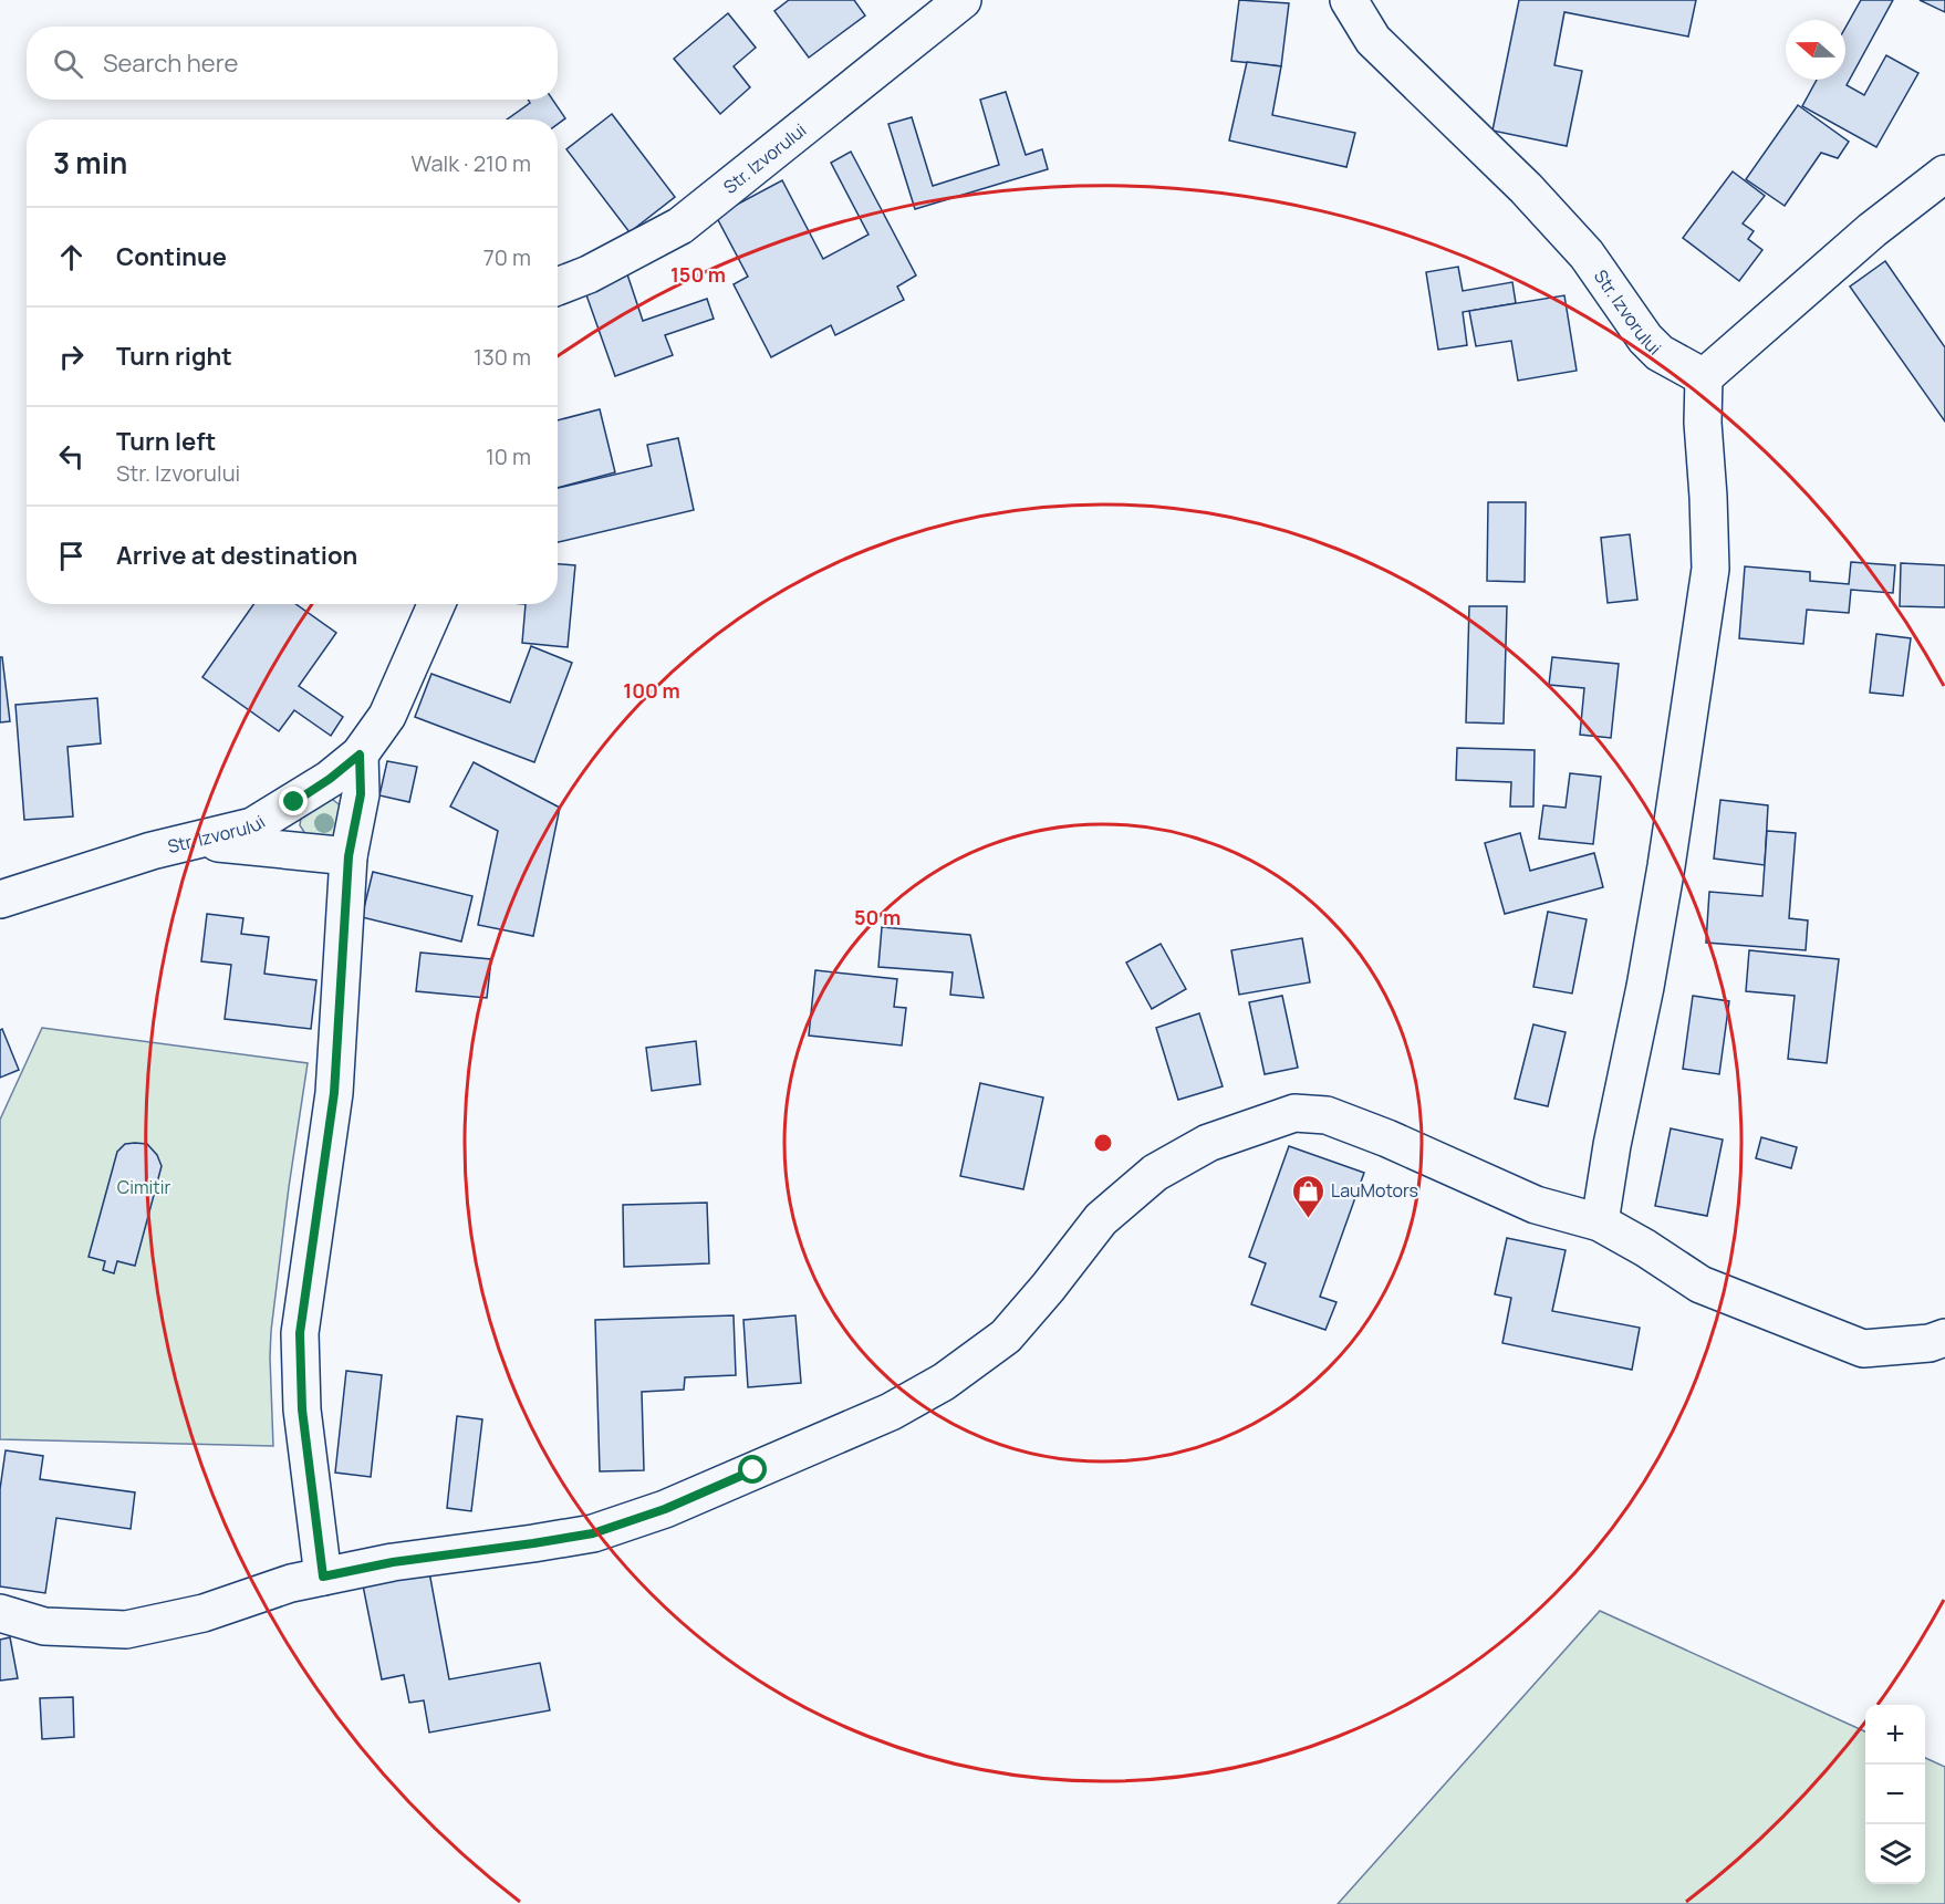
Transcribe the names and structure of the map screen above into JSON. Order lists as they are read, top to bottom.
{
  "streets": {
    "street": ["Str. Izvorului"]
  },
  "parks": ["Cimitir"],
  "places": {
    "shop": ["LauMotors"]
  },
  "north": "left",
  "page": {
    "search": "Search here",
    "heading": ["3 min", "Walk · 210 m"],
    "list": [
      ["Continue", "70 m"],
      ["Turn right", "130 m"],
      ["Turn left", "Str. Izvorului", "10 m"],
      "Arrive at destination"
    ],
    "map_buttons": ["+", "−"]
  },
  "rings": ["150 m", "100 m", "50 m"]
}
